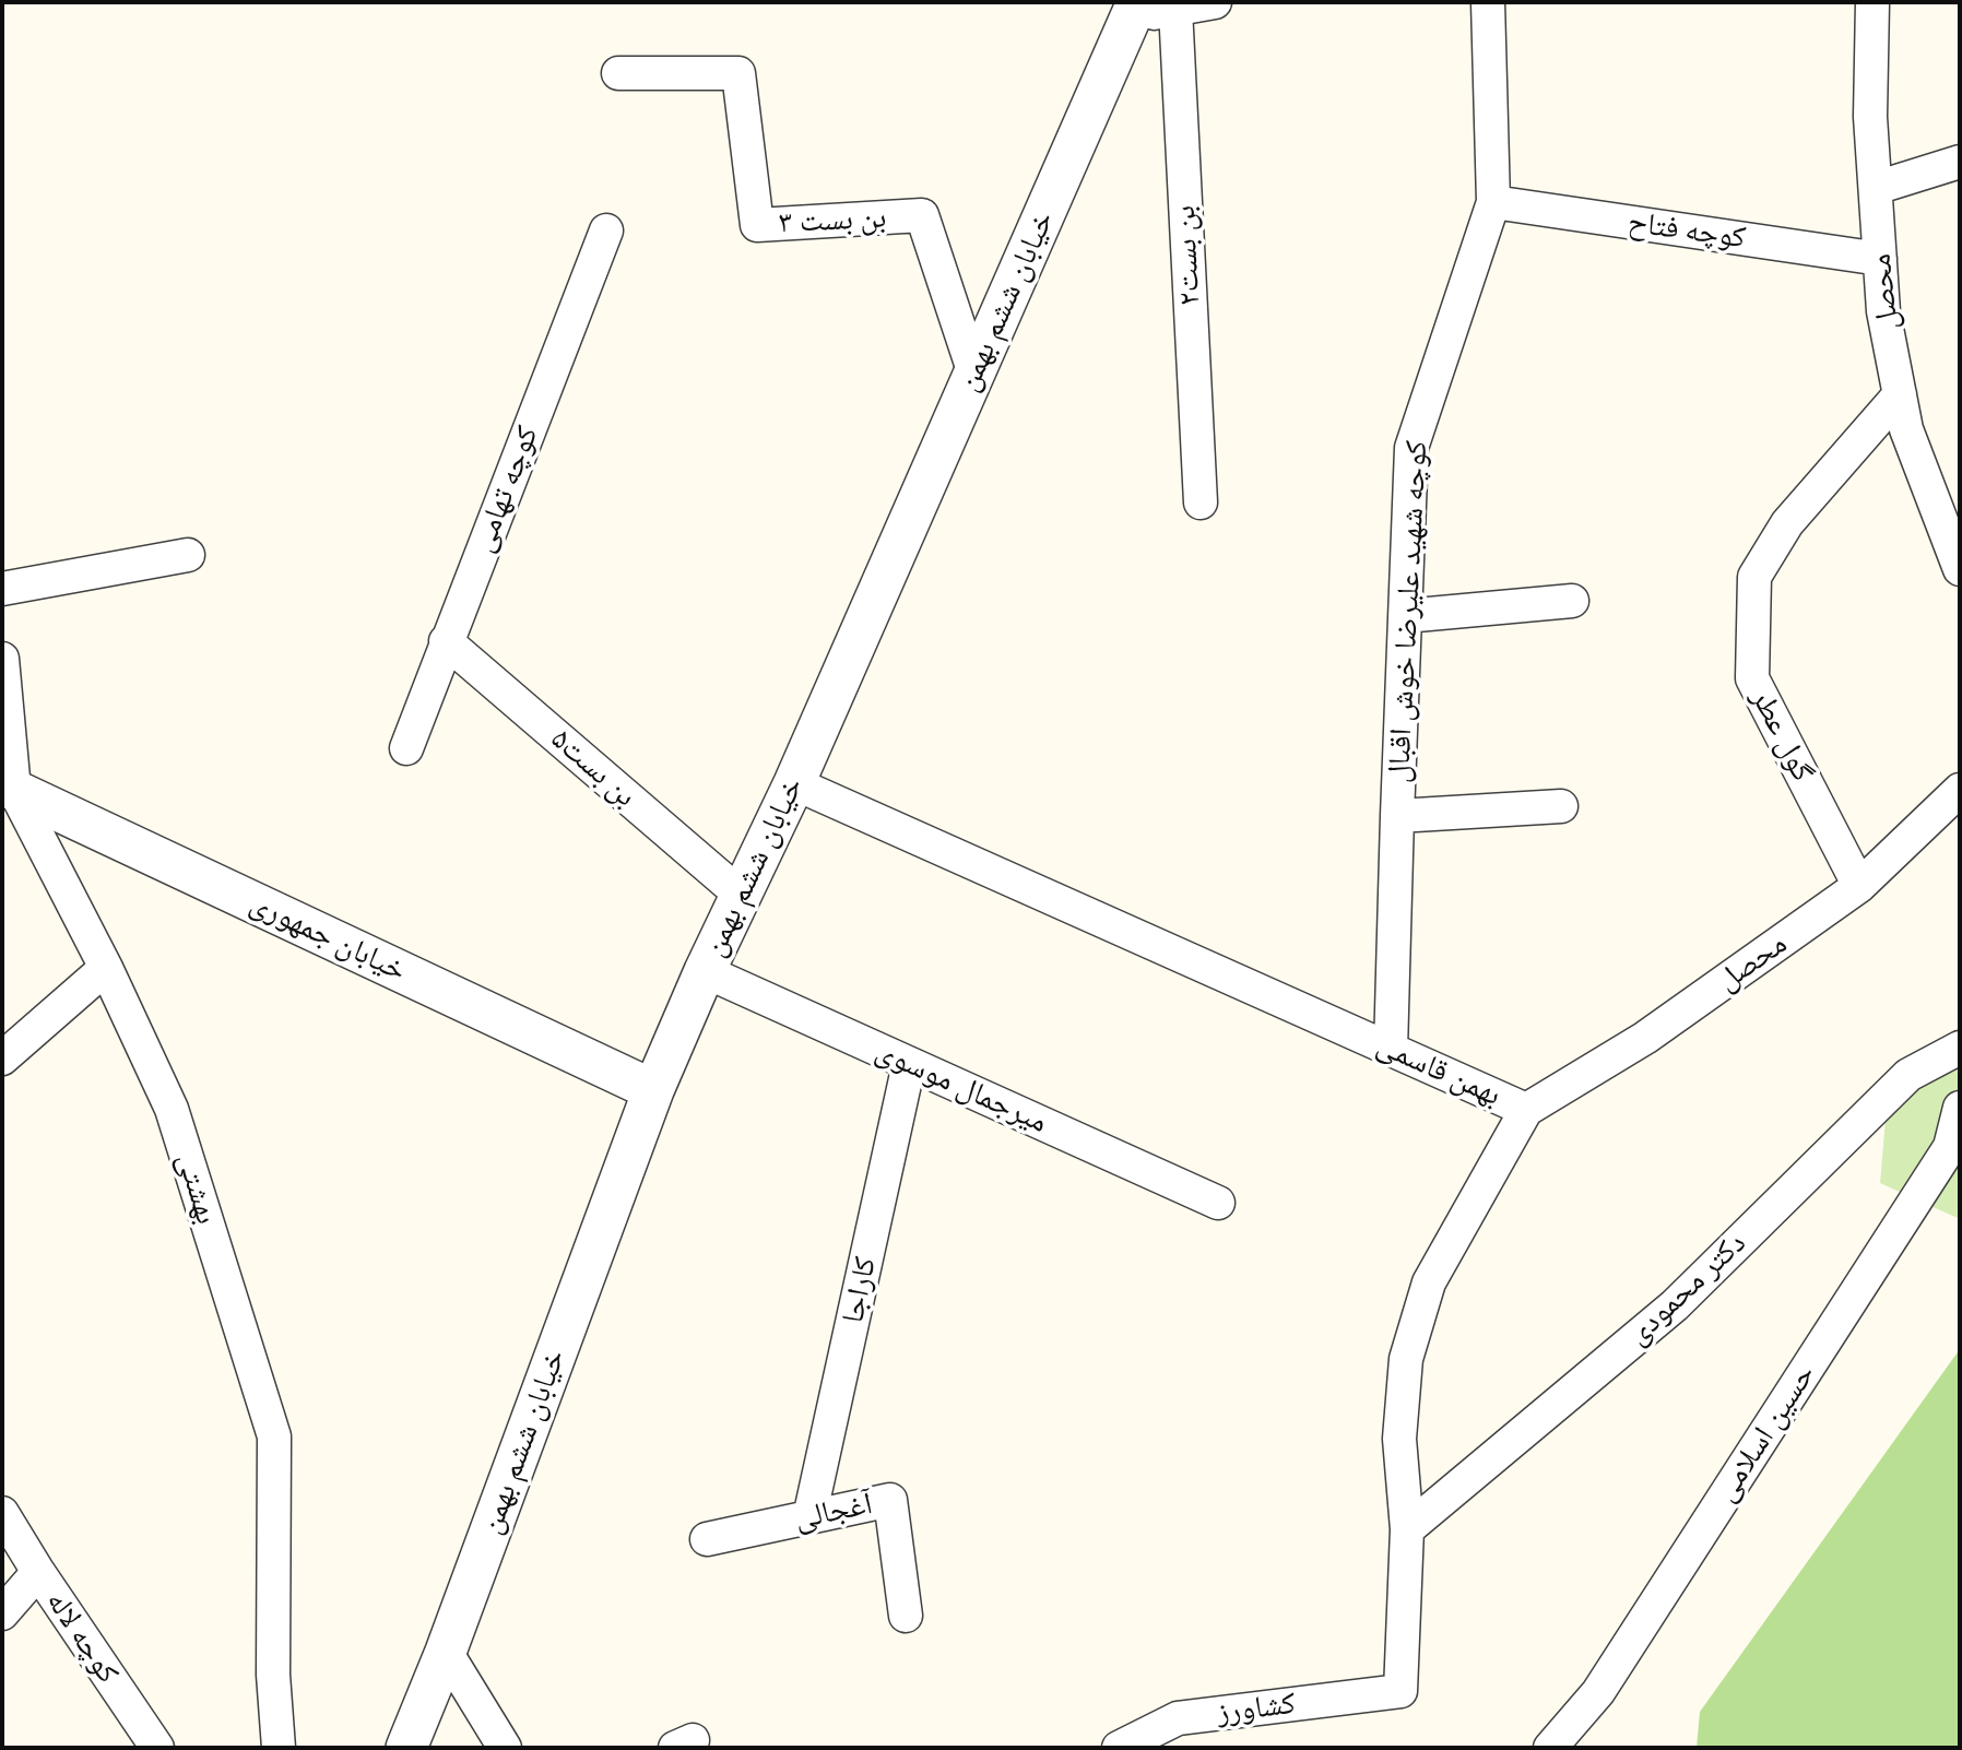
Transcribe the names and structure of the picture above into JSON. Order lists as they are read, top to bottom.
{
  "streets": {
    "street": [
      "بن بست ۳",
      "کوچه فتاح",
      "بن بست۲",
      "محصل",
      "خیابان ششم بهمن",
      "کوچه تهامی",
      "کوچه شهید علیرضا خوش اقبال",
      "گول عطر",
      "بن بست۵",
      "خیابان جمهوری",
      "بهمن قاسمی",
      "میرجمال موسوی",
      "بهشتی",
      "دکتر محمودی",
      "کاراجا",
      "حسین اسلامی",
      "آغجالی",
      "کوچه لاله",
      "کشاورز"
    ]
  },
  "crossings": [
    ["بن بست ۳", "خیابان ششم بهمن"],
    ["کوچه فتاح", "محصل"],
    ["کوچه فتاح", "کوچه شهید علیرضا خوش اقبال"],
    ["بن بست۲", "خیابان ششم بهمن"],
    ["محصل", "گول عطر"],
    ["محصل", "بهمن قاسمی"],
    ["خیابان ششم بهمن", "بن بست۵"],
    ["خیابان ششم بهمن", "خیابان جمهوری"],
    ["خیابان ششم بهمن", "بهمن قاسمی"],
    ["خیابان ششم بهمن", "میرجمال موسوی"],
    ["کوچه تهامی", "بن بست۵"],
    ["کوچه شهید علیرضا خوش اقبال", "بهمن قاسمی"],
    ["خیابان جمهوری", "بهشتی"],
    ["بهمن قاسمی", "دکتر محمودی"],
    ["بهمن قاسمی", "کشاورز"],
    ["میرجمال موسوی", "کاراجا"],
    ["کاراجا", "آغجالی"]
  ]
}
